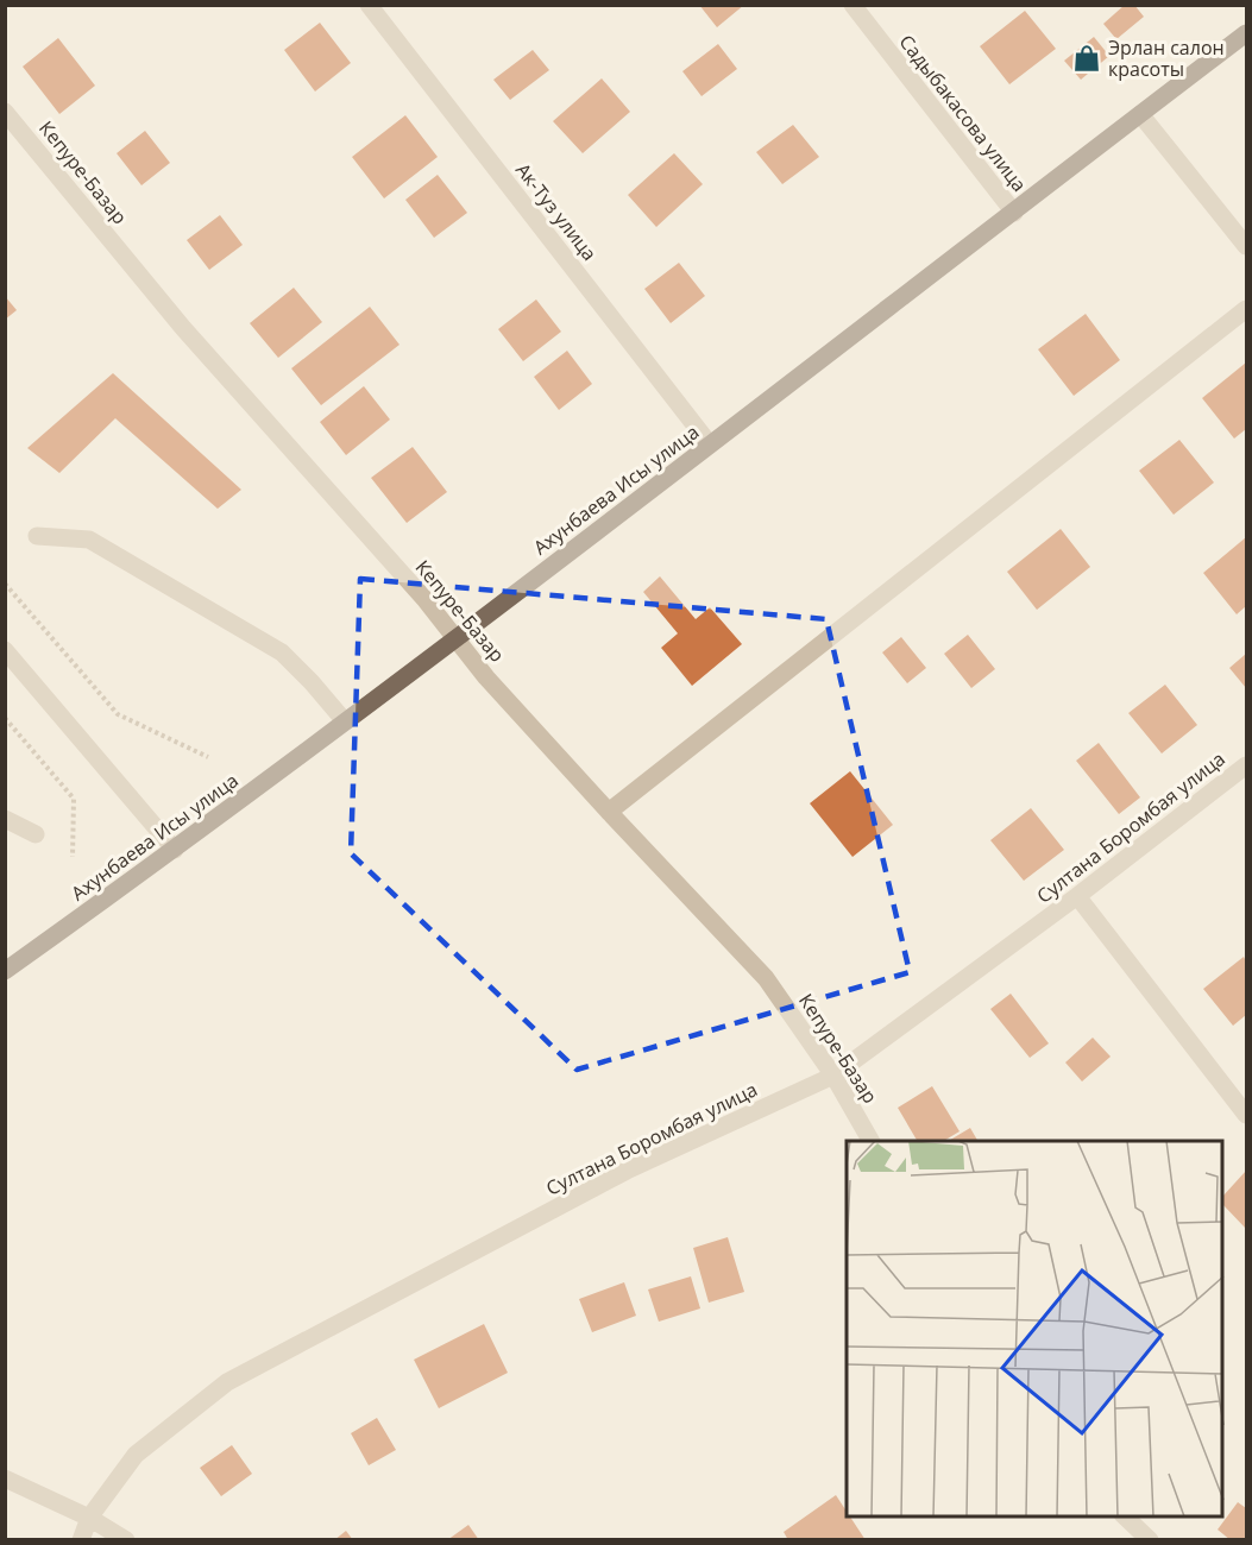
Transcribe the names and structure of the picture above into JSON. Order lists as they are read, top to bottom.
{
  "streets": {
    "main road": ["Ахунбаева Исы улица"],
    "street": [
      "Садыбакасова улица",
      "Кепуре-Базар",
      "Ак-Туз улица",
      "Султана Боромбая улица"
    ]
  },
  "crossings": [
    ["Садыбакасова улица", "Ахунбаева Исы улица"],
    ["Кепуре-Базар", "Ахунбаева Исы улица"],
    ["Кепуре-Базар", "Султана Боромбая улица"],
    ["Ак-Туз улица", "Ахунбаева Исы улица"]
  ],
  "places": {
    "shop": ["Эрлан салон красоты"]
  }
}
